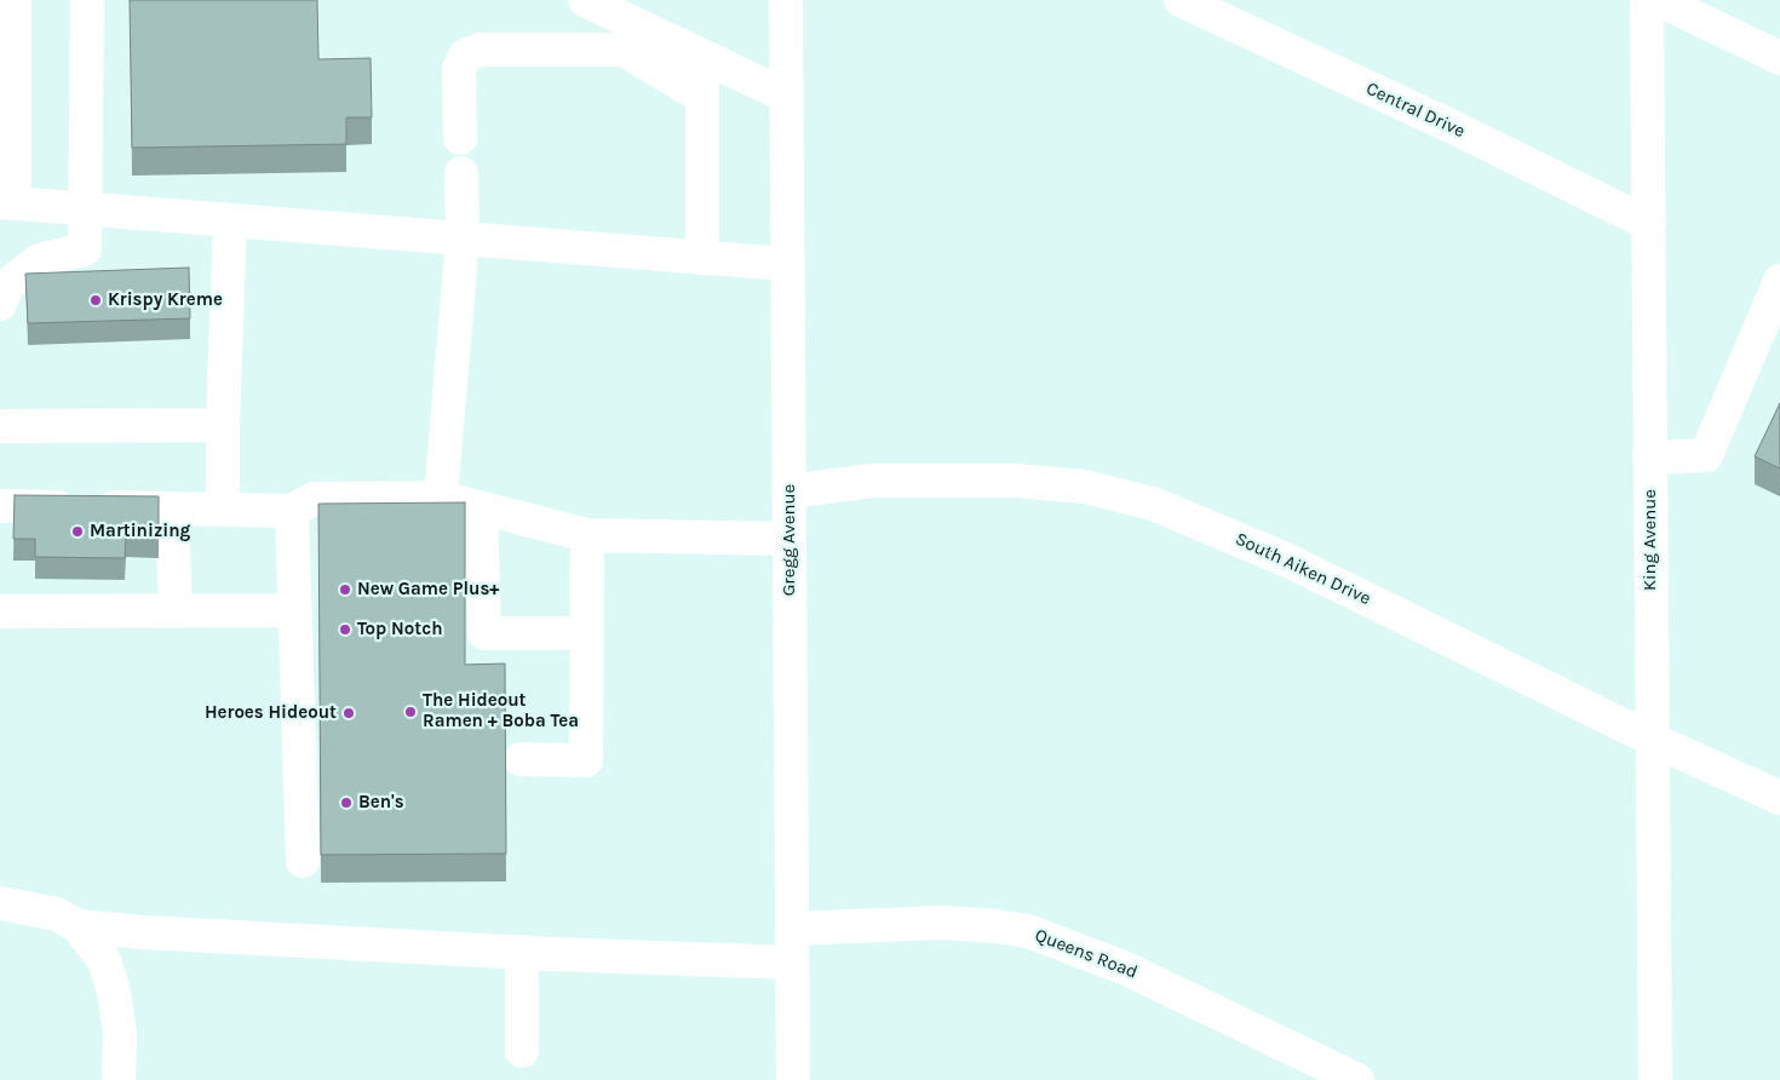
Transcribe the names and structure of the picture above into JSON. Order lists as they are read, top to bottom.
{
  "streets": {
    "street": [
      "Central Drive",
      "Gregg Avenue",
      "King Avenue",
      "South Aiken Drive",
      "Queens Road"
    ]
  },
  "crossings": [
    ["Central Drive", "King Avenue"],
    ["Gregg Avenue", "South Aiken Drive"],
    ["Gregg Avenue", "Queens Road"],
    ["King Avenue", "South Aiken Drive"]
  ],
  "places": [
    "Krispy Kreme",
    "Martinizing",
    "New Game Plus+",
    "Top Notch",
    "The Hideout Ramen + Boba Tea",
    "Heroes Hideout",
    "Ben's"
  ]
}
